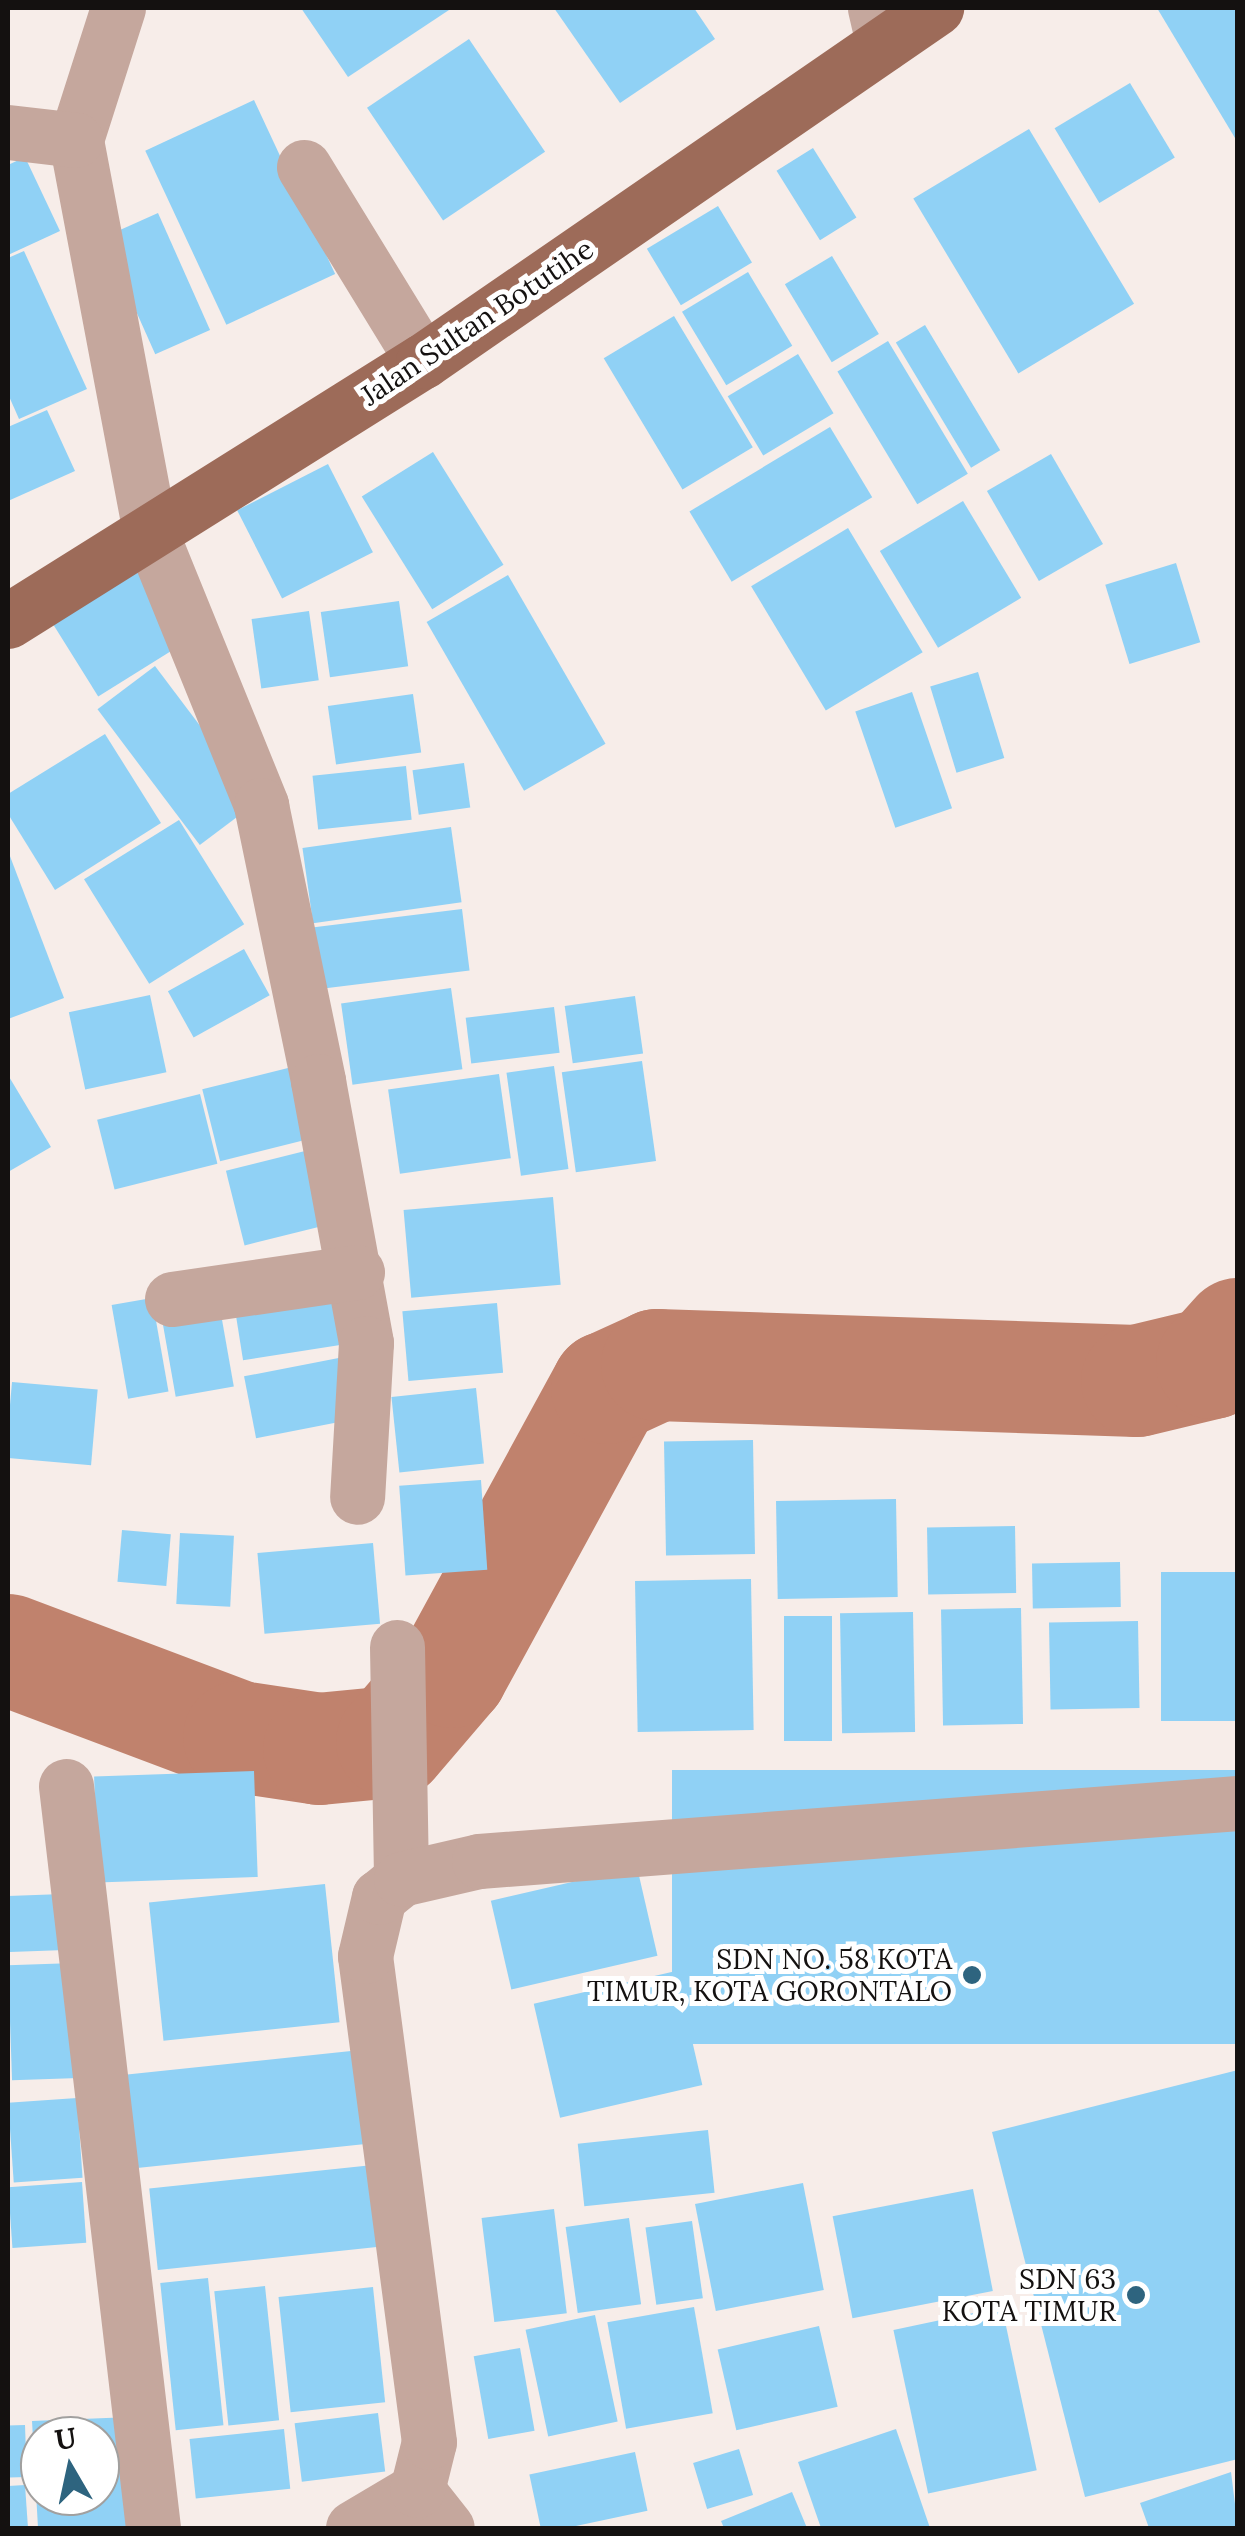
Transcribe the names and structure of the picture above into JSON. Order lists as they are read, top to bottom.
{
  "streets": {
    "main road": ["Jalan Sultan Botutihe"]
  },
  "places": ["SDN NO. 58 KOTA TIMUR, KOTA GORONTALO", "SDN 63 KOTA TIMUR"],
  "north": "top"
}
